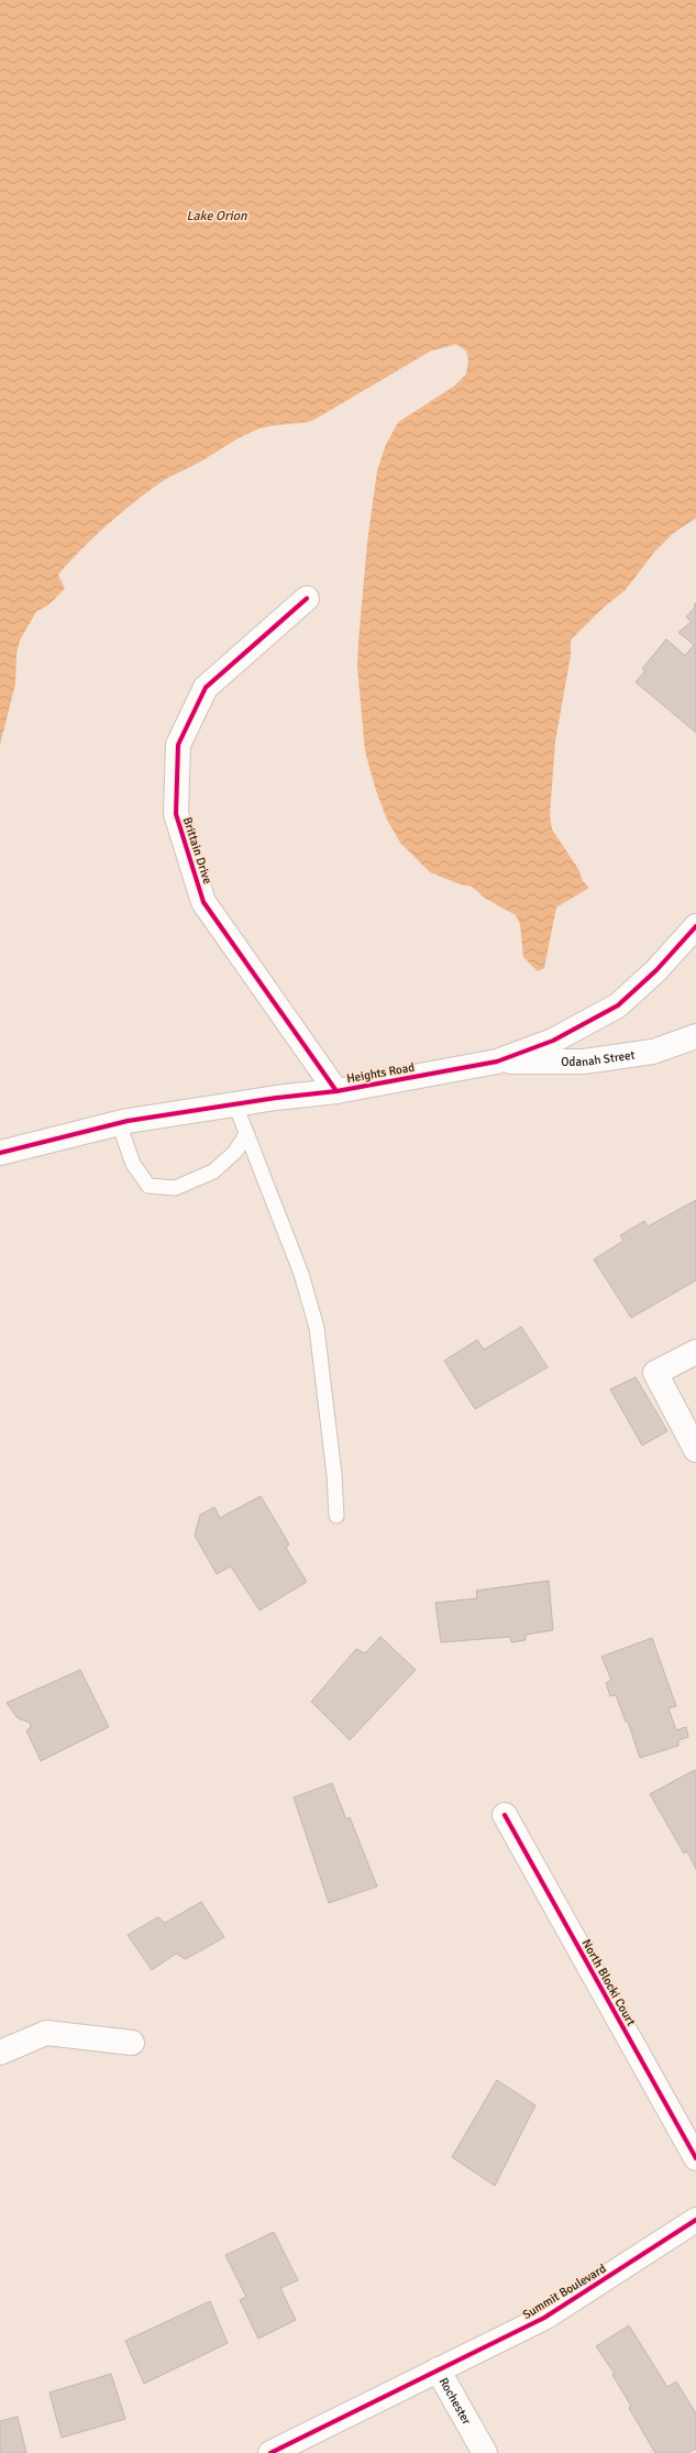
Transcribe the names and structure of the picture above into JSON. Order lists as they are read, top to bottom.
{
  "streets": {
    "street": [
      "Brittain Drive",
      "Odanah Street",
      "Heights Road",
      "North Blocki Court",
      "Summit Boulevard",
      "Rochester"
    ]
  },
  "crossings": [
    ["Brittain Drive", "Heights Road"],
    ["Odanah Street", "Heights Road"],
    ["Summit Boulevard", "Rochester"]
  ],
  "water": ["Lake Orion"]
}
